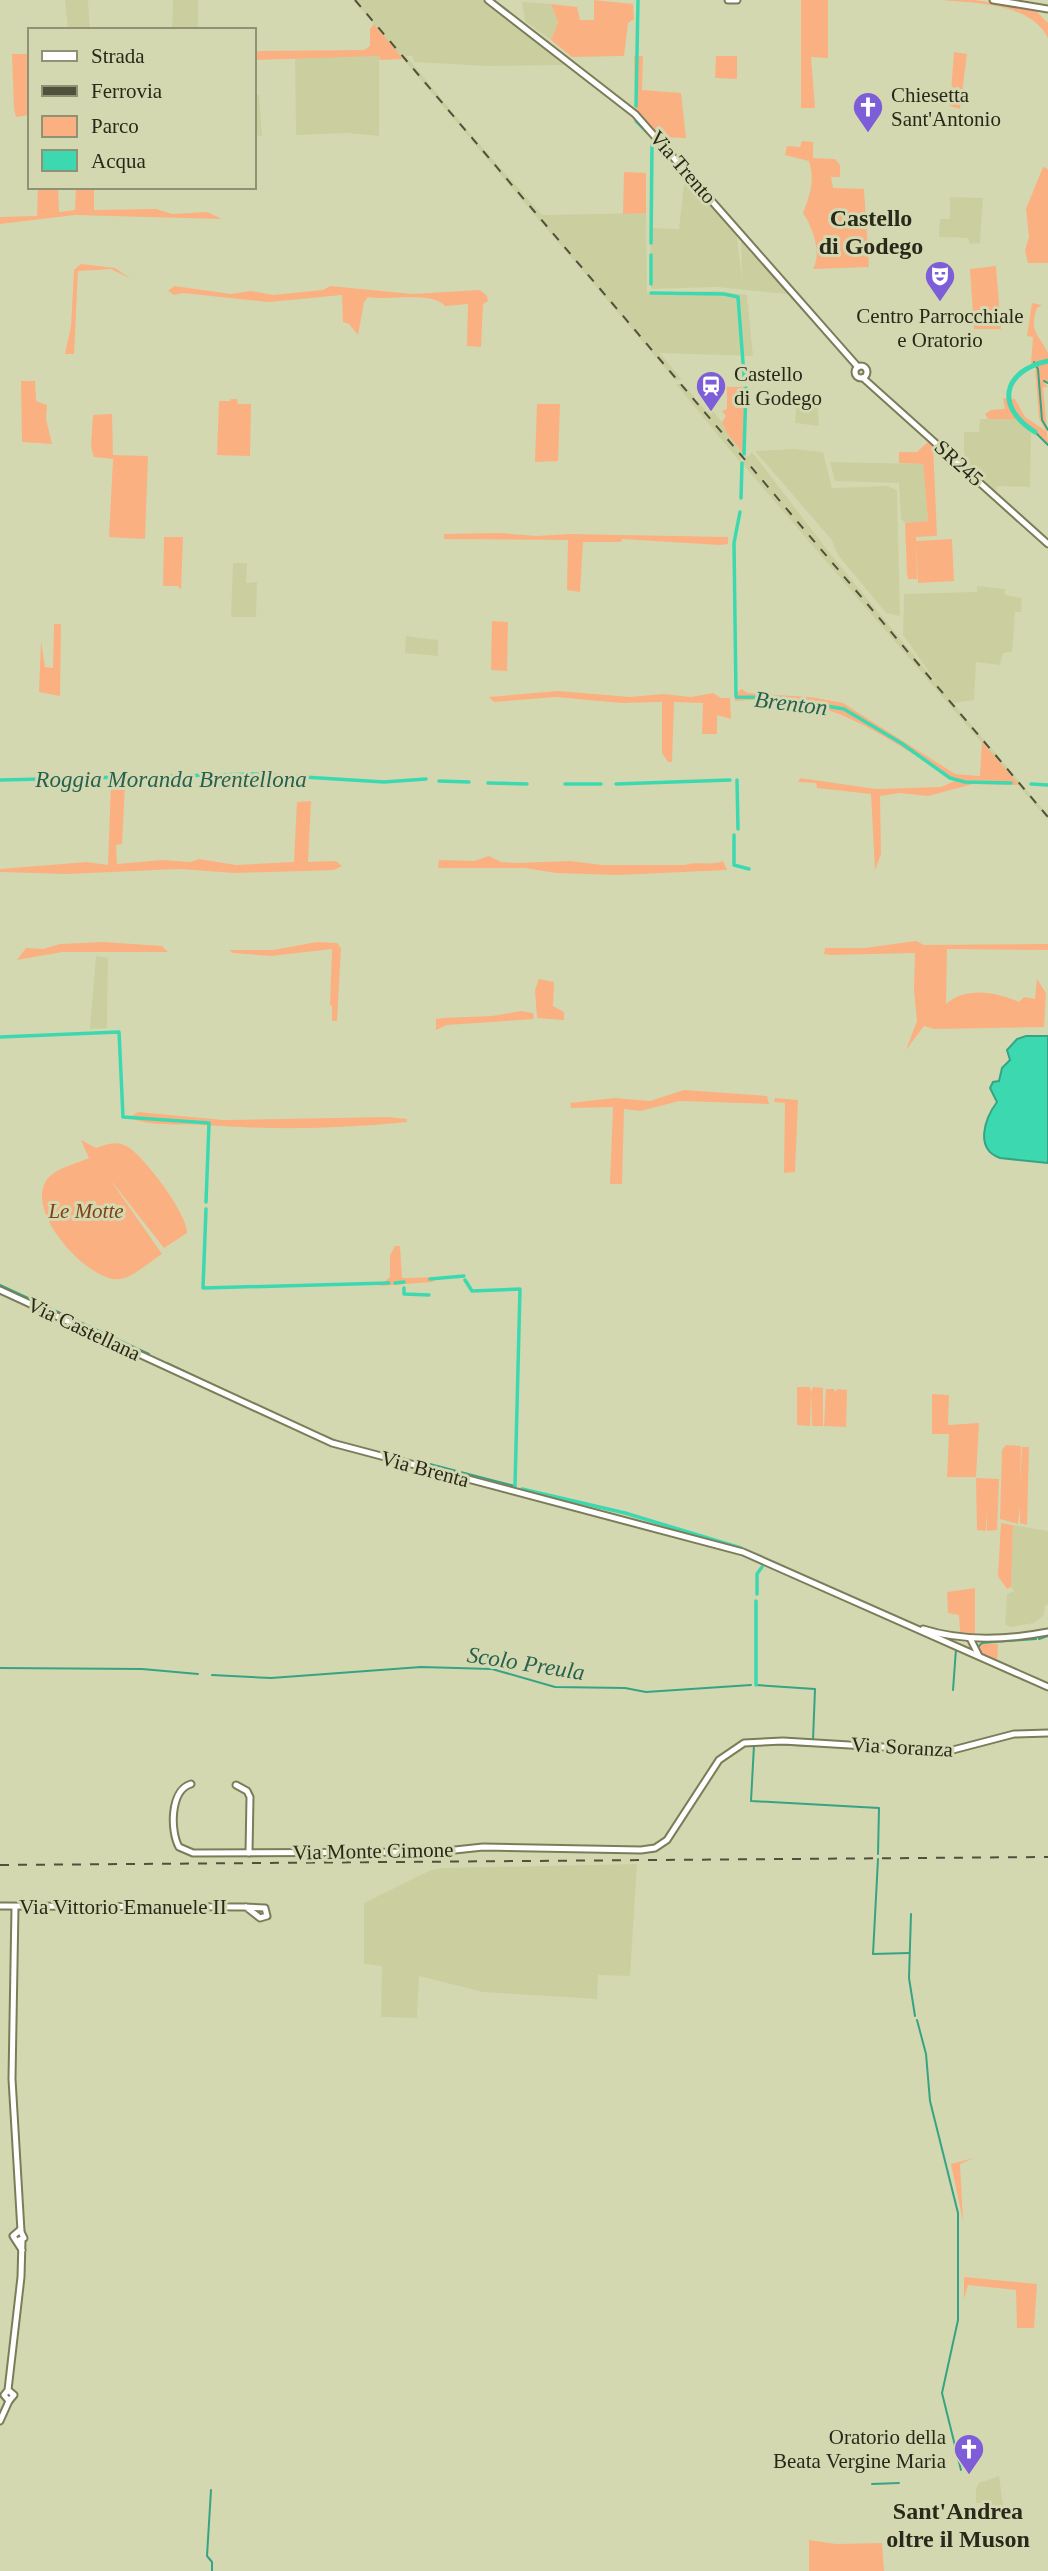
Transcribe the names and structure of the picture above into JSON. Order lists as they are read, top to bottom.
{
  "streets": {
    "main road": [
      "Via Trento",
      "SR245",
      "Via Castellana",
      "Via Brenta",
      "Via Soranza",
      "Via Monte Cimone",
      "Via Vittorio Emanuele II"
    ]
  },
  "crossings": [
    ["Via Trento", "SR245"],
    ["Via Castellana", "Via Brenta"],
    ["Via Soranza", "Via Monte Cimone"]
  ],
  "districts": ["Castello di Godego", "Sant'Andrea oltre il Muson"],
  "water": ["Brenton", "Roggia Moranda Brentellona", "Scolo Preula"],
  "parks": ["Le Motte"],
  "places": {
    "church": ["Chiesetta Sant'Antonio", "Oratorio della Beata Vergine Maria"],
    "theatre": ["Centro Parrocchiale e Oratorio"],
    "station": ["Castello di Godego"]
  },
  "legend": [
    "Strada",
    "Ferrovia",
    "Parco",
    "Acqua"
  ]
}
